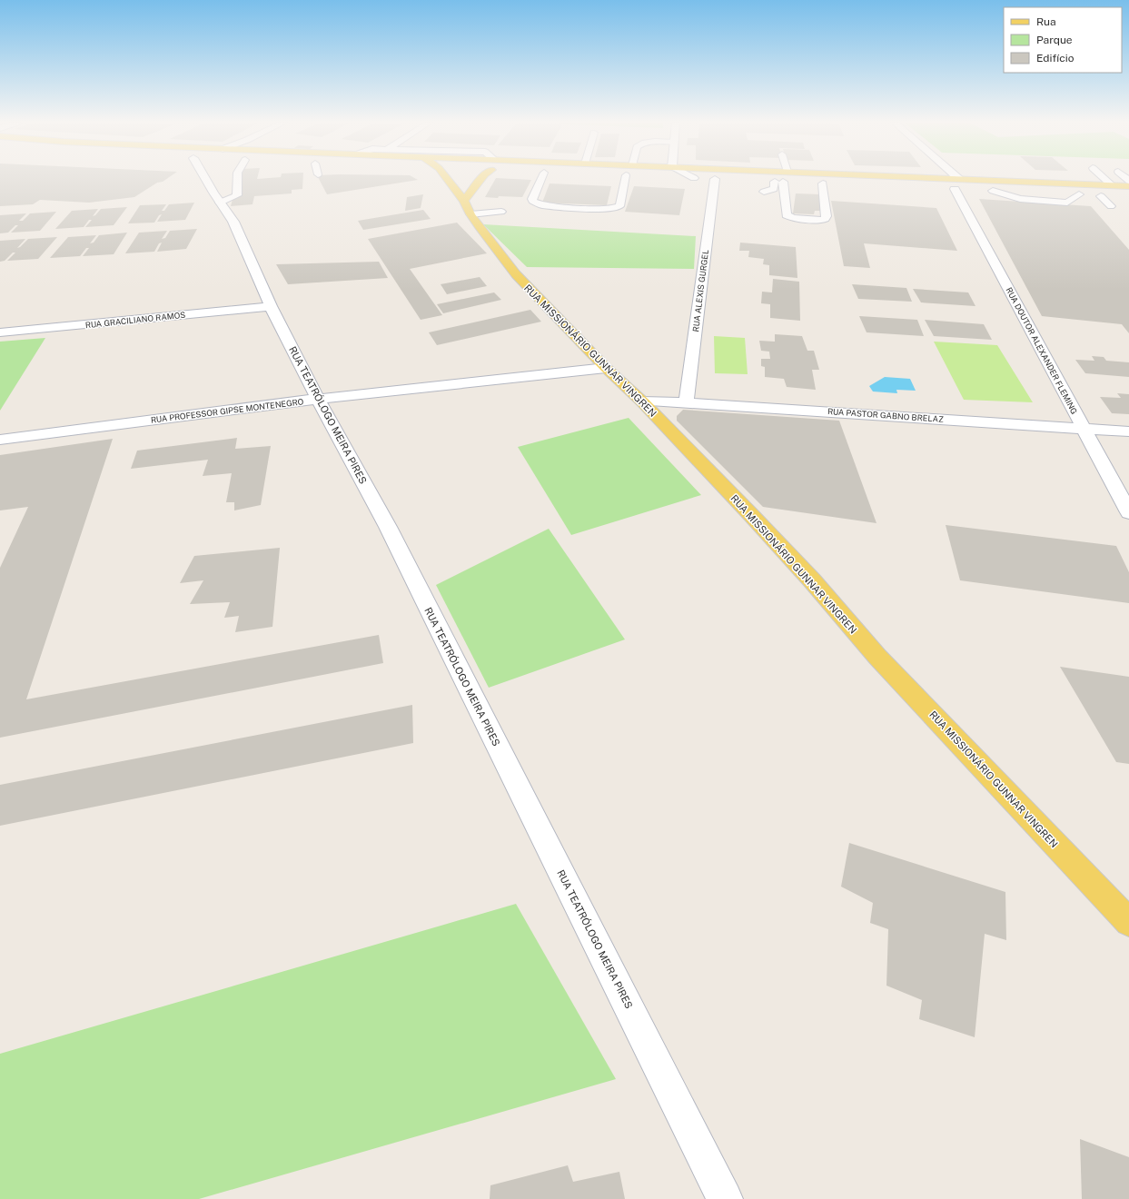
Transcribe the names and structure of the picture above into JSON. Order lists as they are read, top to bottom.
{
  "streets": {
    "main road": ["RUA MISSIONÁRIO GUNNAR VINGREN"],
    "street": [
      "RUA ALEXIS GURGEL",
      "RUA GRACILIANO RAMOS",
      "RUA DOUTOR ALEXANDER FLEMING",
      "RUA PROFESSOR GIPSE MONTENEGRO",
      "RUA TEATRÓLOGO MEIRA PIRES",
      "RUA PASTOR GABNO BRELAZ"
    ]
  },
  "crossings": [
    ["RUA ALEXIS GURGEL", "RUA PASTOR GABNO BRELAZ"],
    ["RUA GRACILIANO RAMOS", "RUA TEATRÓLOGO MEIRA PIRES"],
    ["RUA MISSIONÁRIO GUNNAR VINGREN", "RUA PROFESSOR GIPSE MONTENEGRO"],
    ["RUA MISSIONÁRIO GUNNAR VINGREN", "RUA PASTOR GABNO BRELAZ"],
    ["RUA DOUTOR ALEXANDER FLEMING", "RUA PASTOR GABNO BRELAZ"],
    ["RUA PROFESSOR GIPSE MONTENEGRO", "RUA TEATRÓLOGO MEIRA PIRES"]
  ],
  "legend": ["Rua", "Parque", "Edifício"]
}
